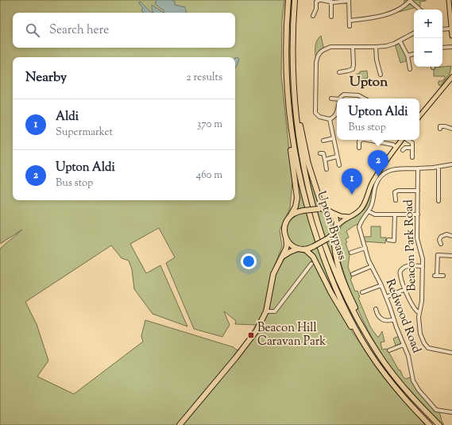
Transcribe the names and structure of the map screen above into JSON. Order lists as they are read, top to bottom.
{
  "streets": {
    "highway": ["Upton Bypass"],
    "street": ["Beacon Park Road", "Redwood Road"]
  },
  "crossings": [
    ["Beacon Park Road", "Redwood Road"]
  ],
  "districts": ["Upton"],
  "places": {
    "transit": ["Beacon Hill Caravan Park"]
  },
  "page": {
    "map_buttons": ["+", "−"],
    "search": "Search here",
    "heading": ["Nearby", "2 results"],
    "popup": ["Upton Aldi", "Bus stop"],
    "list": [
      {
        "mark": "1",
        "name": "Aldi",
        "note": "Supermarket",
        "value": "370 m"
      },
      {
        "mark": "2",
        "name": "Upton Aldi",
        "note": "Bus stop",
        "value": "460 m"
      }
    ],
    "pins": ["2", "1"]
  }
}
